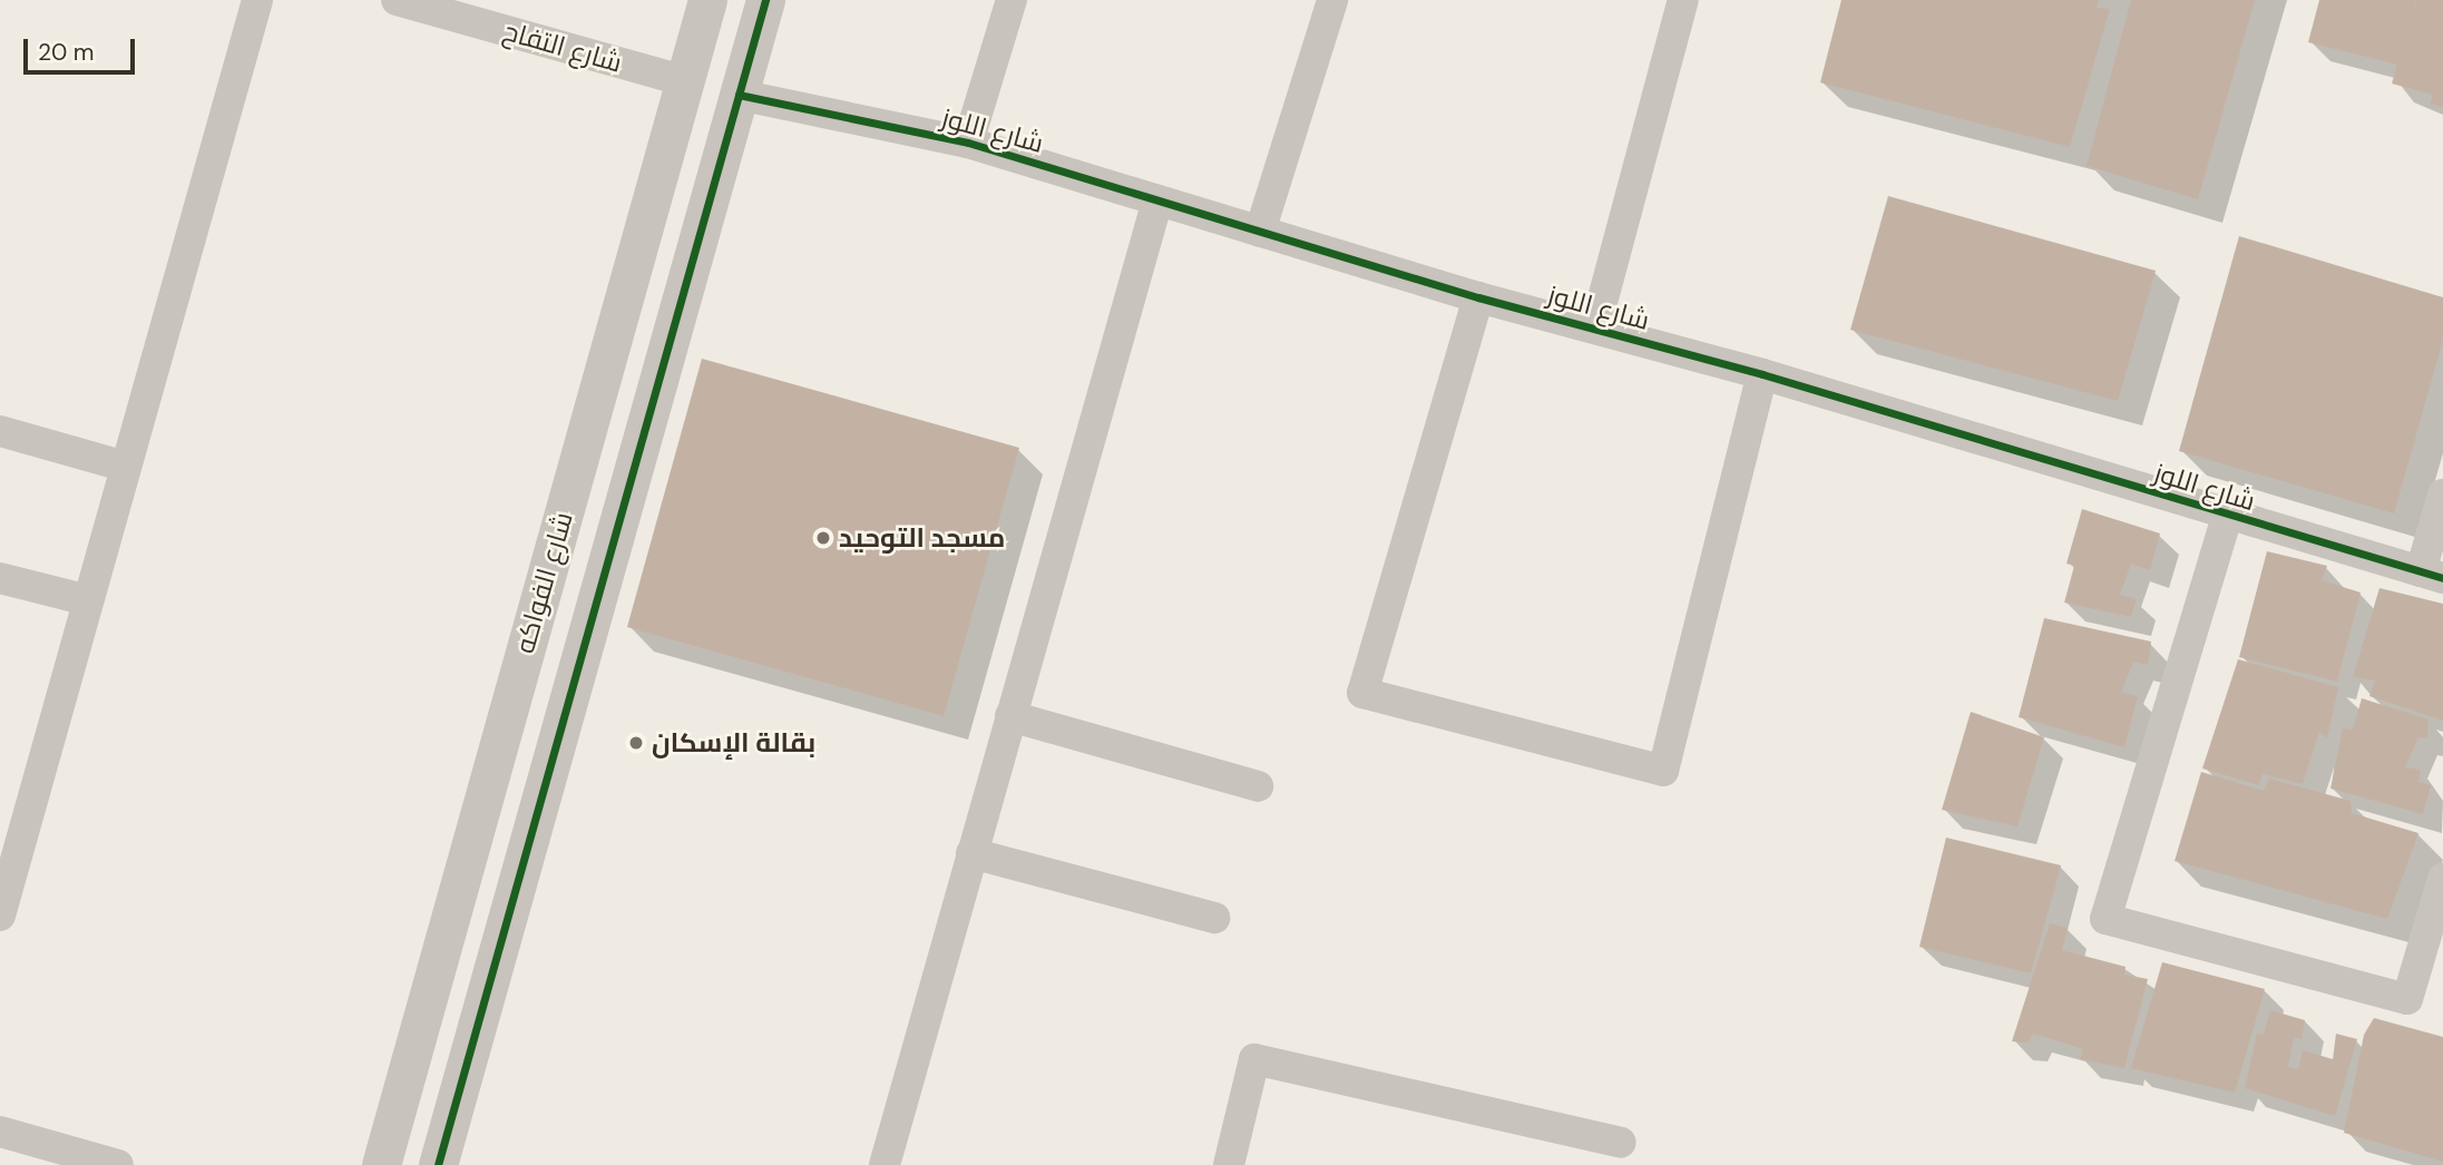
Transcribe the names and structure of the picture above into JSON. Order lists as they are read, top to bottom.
{
  "streets": {
    "street": ["شارع التفاح", "شارع اللوز", "شارع الفواكه"]
  },
  "crossings": [
    ["شارع التفاح", "شارع الفواكه"]
  ],
  "places": ["مسجد التوحيد", "بقالة الإسكان"],
  "scale_bar": "20 m"
}
